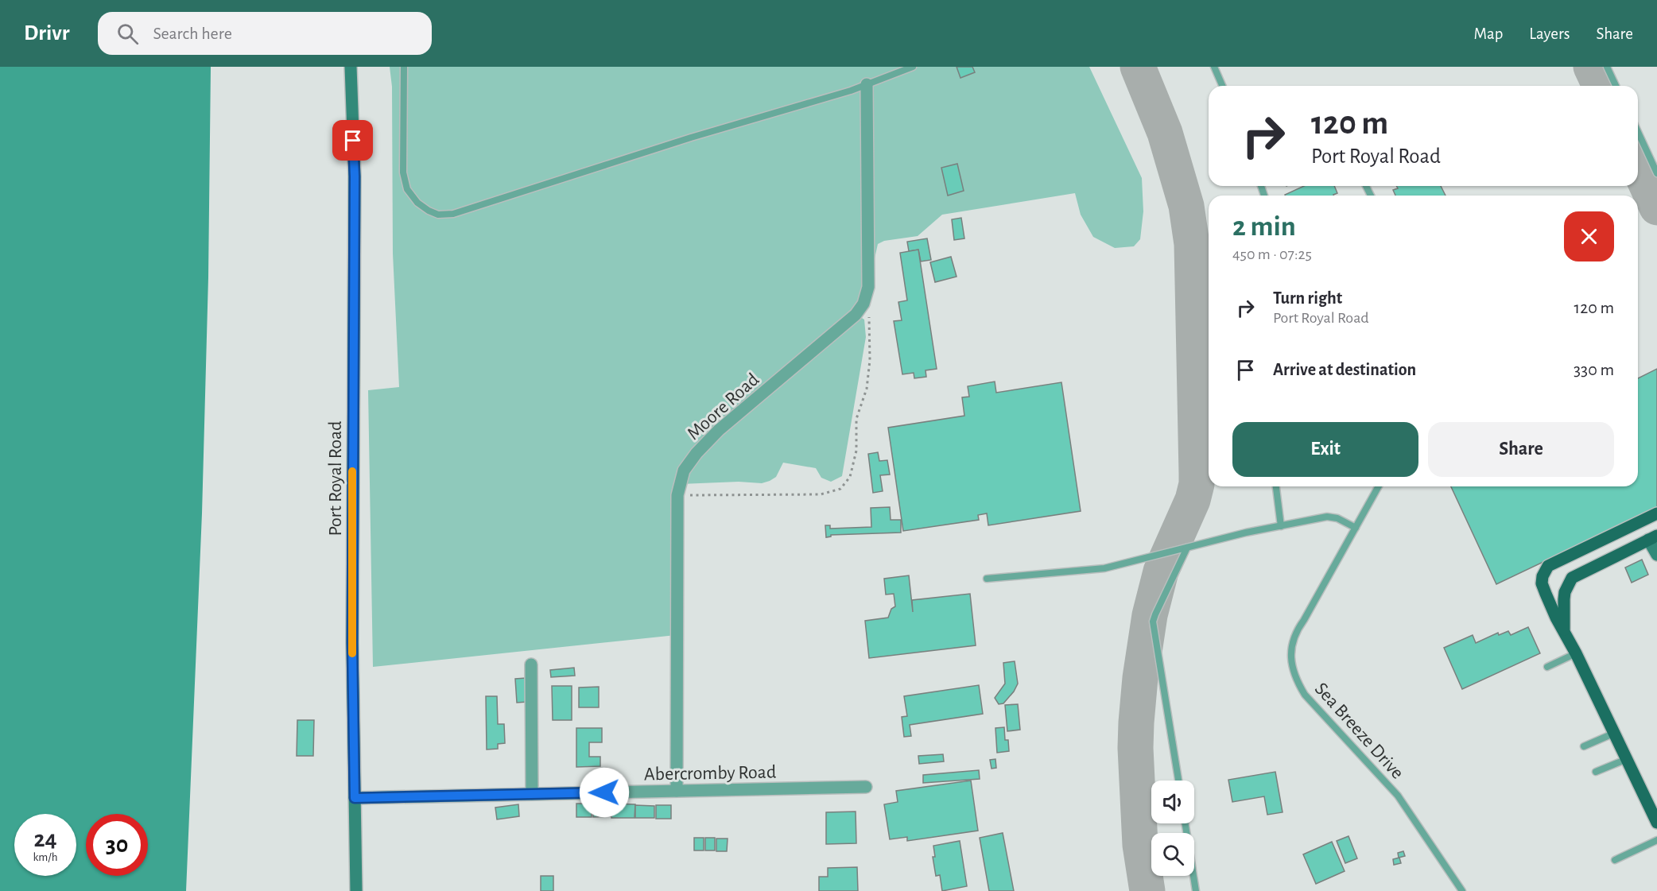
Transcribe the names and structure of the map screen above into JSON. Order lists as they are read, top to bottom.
{
  "streets": {
    "main road": ["Port Royal Road"],
    "street": ["Moore Road", "Abercromby Road"],
    "lane": ["Sea Breeze Drive"]
  },
  "crossings": [
    ["Moore Road", "Abercromby Road"],
    ["Port Royal Road", "Abercromby Road"]
  ],
  "page": {
    "header": "Drivr",
    "search": "Search here",
    "nav": ["Map", "Layers", "Share"],
    "turn": ["120 m", "Port Royal Road"],
    "heading": ["2 min", "450 m · 07:25"],
    "list": [
      {
        "name": "Turn right",
        "note": "Port Royal Road",
        "value": "120 m"
      },
      {
        "name": "Arrive at destination",
        "value": "330 m"
      }
    ],
    "buttons": ["Exit", "Share"],
    "speed": "24 km/h",
    "limit": "30"
  }
}
